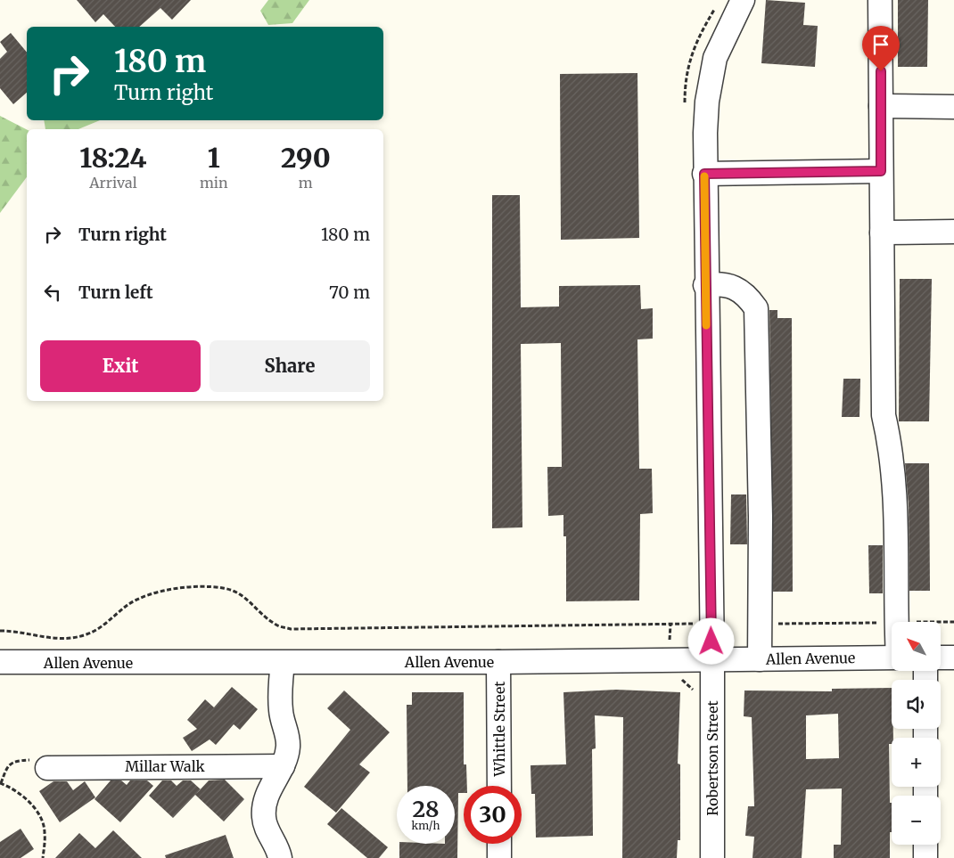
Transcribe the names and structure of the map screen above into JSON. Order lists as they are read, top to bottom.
{
  "streets": {
    "street": [
      "Allen Avenue",
      "Whittle Street",
      "Robertson Street",
      "Millar Walk"
    ]
  },
  "crossings": [
    ["Allen Avenue", "Whittle Street"],
    ["Allen Avenue", "Robertson Street"]
  ],
  "north": "top left",
  "page": {
    "turn": ["180 m", "Turn right"],
    "eta": [
      "18:24",
      "Arrival",
      "1",
      "min",
      "290",
      "m"
    ],
    "list": [
      {
        "name": "Turn right",
        "value": "180 m"
      },
      {
        "name": "Turn left",
        "value": "70 m"
      }
    ],
    "buttons": ["Exit", "Share"],
    "map_buttons": ["+", "−"],
    "speed": "28 km/h",
    "limit": "30"
  }
}
